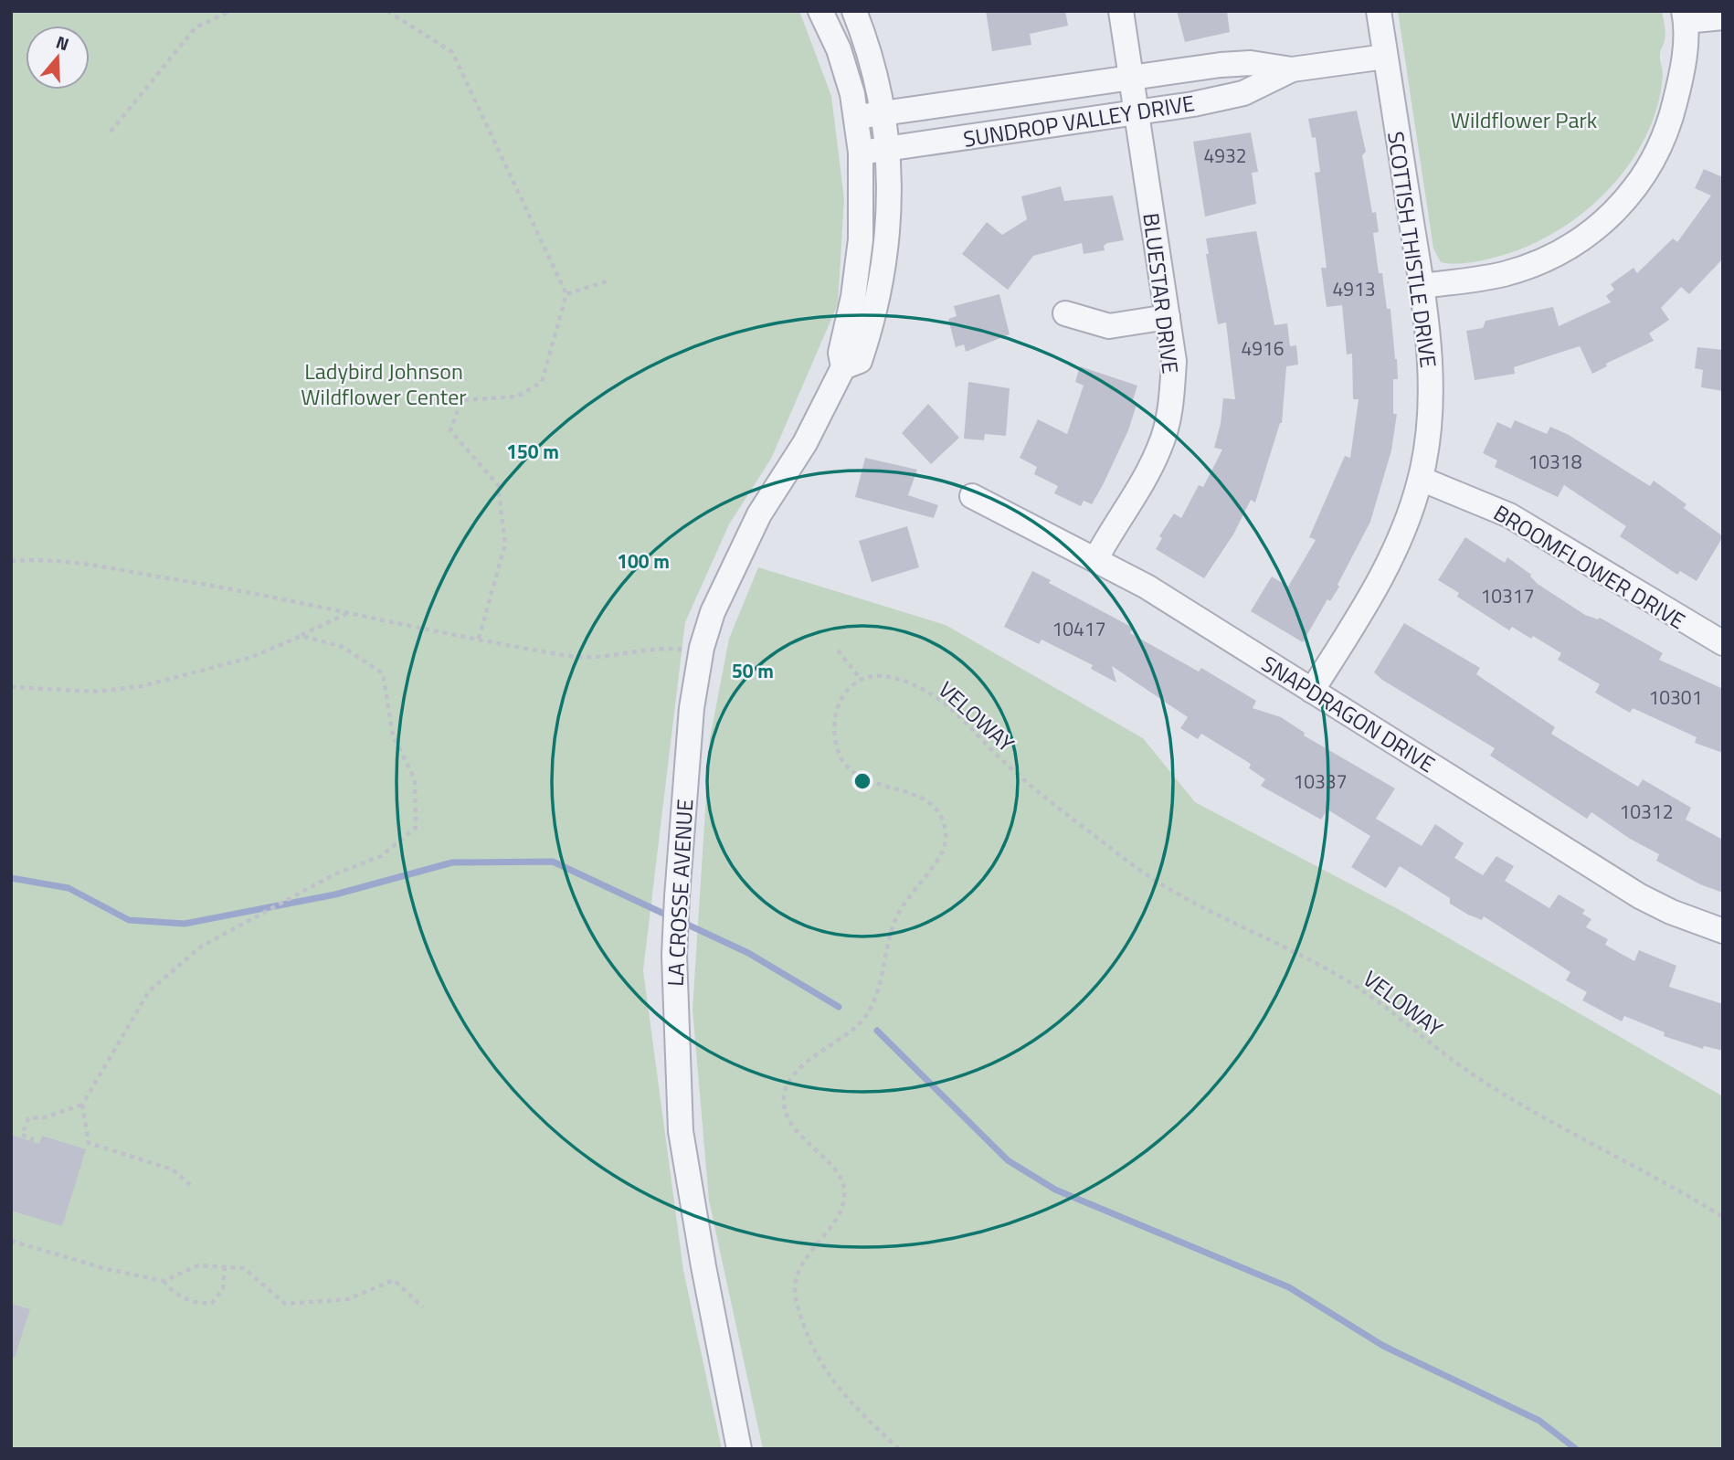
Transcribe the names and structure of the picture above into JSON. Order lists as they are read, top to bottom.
{
  "streets": {
    "street": [
      "SUNDROP VALLEY DRIVE",
      "SCOTTISH THISTLE DRIVE",
      "BLUESTAR DRIVE",
      "BROOMFLOWER DRIVE",
      "SNAPDRAGON DRIVE",
      "LA CROSSE AVENUE"
    ],
    "path": ["VELOWAY"]
  },
  "crossings": [
    ["SUNDROP VALLEY DRIVE", "SCOTTISH THISTLE DRIVE"],
    ["SUNDROP VALLEY DRIVE", "BLUESTAR DRIVE"],
    ["SUNDROP VALLEY DRIVE", "LA CROSSE AVENUE"],
    ["SCOTTISH THISTLE DRIVE", "BROOMFLOWER DRIVE"],
    ["SCOTTISH THISTLE DRIVE", "SNAPDRAGON DRIVE"],
    ["BLUESTAR DRIVE", "SNAPDRAGON DRIVE"]
  ],
  "parks": ["Wildflower Park", "Ladybird Johnson Wildflower Center"],
  "house_numbers": [
    "4932",
    "4913",
    "4916",
    "10318",
    "10317",
    "10417",
    "10301",
    "10337",
    "10312"
  ],
  "north": "top",
  "rings": ["150 m", "100 m", "50 m"]
}
